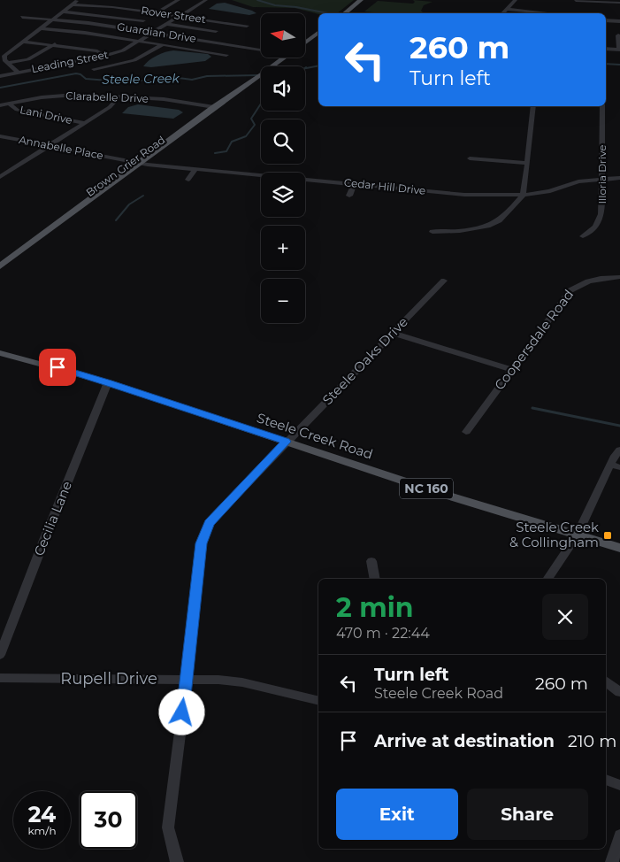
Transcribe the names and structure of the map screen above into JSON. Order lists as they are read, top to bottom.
{
  "streets": {
    "main road": ["Brown Grier Road", "Steele Creek Road", "NC 160"],
    "street": [
      "Rover Street",
      "Guardian Drive",
      "Leading Street",
      "Clarabelle Drive",
      "Lani Drive",
      "Annabelle Place",
      "Illoria Drive",
      "Cedar Hill Drive",
      "Coopersdale Road",
      "Steele Oaks Drive",
      "Cecilia Lane",
      "Rupell Drive"
    ]
  },
  "crossings": [
    ["Rover Street", "Leading Street"],
    ["Guardian Drive", "Leading Street"],
    ["Clarabelle Drive", "Lani Drive"],
    ["Clarabelle Drive", "Brown Grier Road"],
    ["Annabelle Place", "Brown Grier Road"],
    ["Annabelle Place", "Cedar Hill Drive"],
    ["Brown Grier Road", "Cedar Hill Drive"],
    ["Illoria Drive", "Cedar Hill Drive"],
    ["Steele Oaks Drive", "Steele Creek Road"],
    ["Steele Oaks Drive", "Rupell Drive"],
    ["Steele Creek Road", "Cecilia Lane"]
  ],
  "water": ["Steele Creek"],
  "places": {
    "transit": ["Steele Creek & Collingham"]
  },
  "north": "left",
  "page": {
    "map_buttons": ["+", "−"],
    "turn": ["260 m", "Turn left"],
    "heading": ["2 min", "470 m · 22:44"],
    "list": [
      {
        "name": "Turn left",
        "note": "Steele Creek Road",
        "value": "260 m"
      },
      {
        "name": "Arrive at destination",
        "value": "210 m"
      }
    ],
    "buttons": ["Exit", "Share"],
    "speed": "24 km/h",
    "limit": "30"
  }
}
